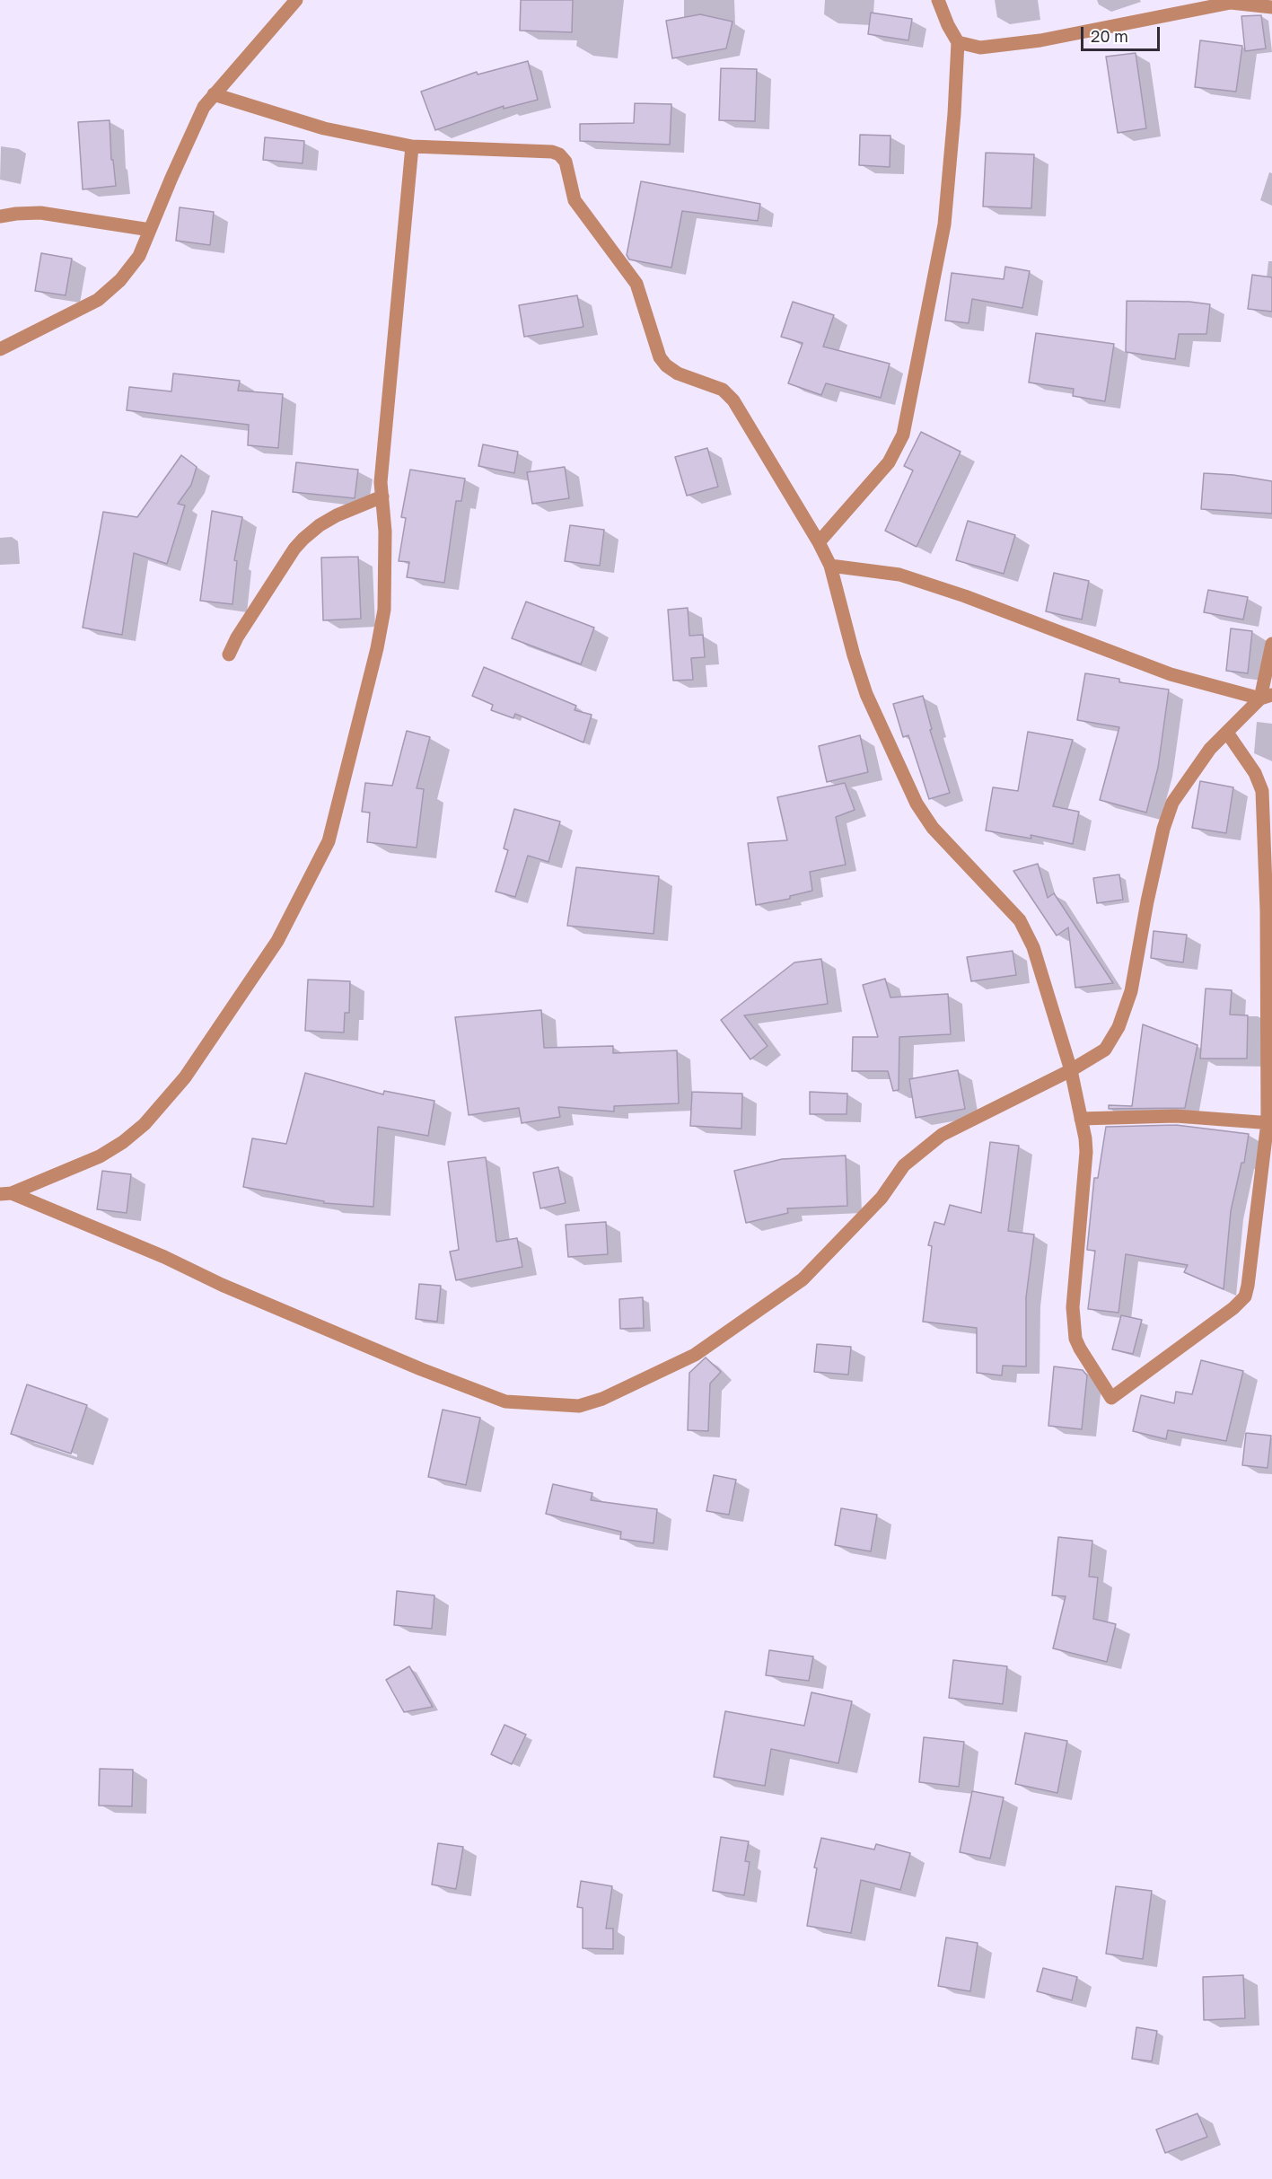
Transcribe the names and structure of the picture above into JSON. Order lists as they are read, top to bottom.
{
  "scale_bar": "20 m"
}
